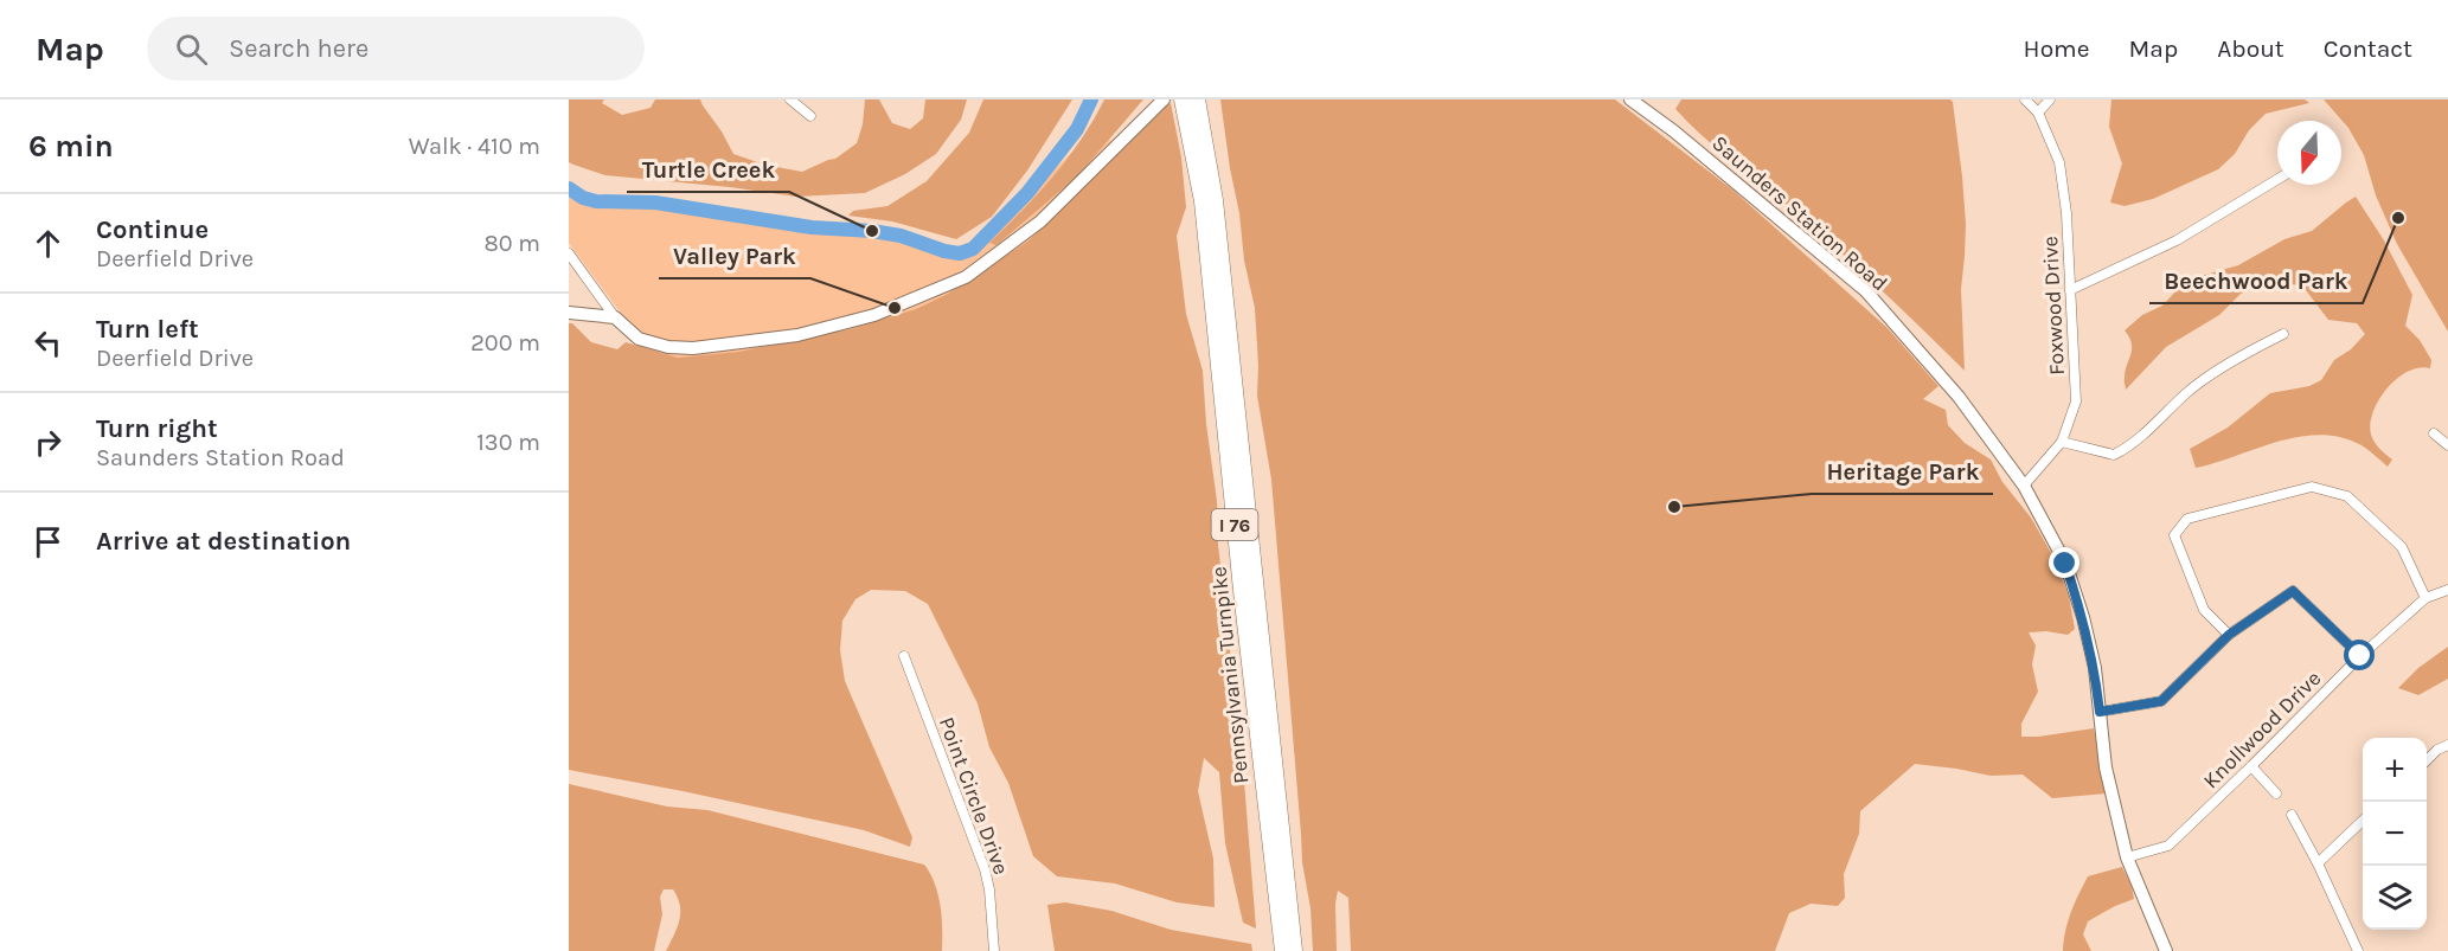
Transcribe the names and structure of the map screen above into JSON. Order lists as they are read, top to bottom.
{
  "streets": {
    "highway": ["I 76", "Pennsylvania Turnpike"],
    "street": [
      "Saunders Station Road",
      "Foxwood Drive",
      "Knollwood Drive",
      "Point Circle Drive"
    ]
  },
  "crossings": [
    ["Saunders Station Road", "Foxwood Drive"],
    ["Saunders Station Road", "Knollwood Drive"]
  ],
  "places": [
    "Beechwood Park",
    "Turtle Creek",
    "Valley Park",
    "Heritage Park"
  ],
  "north": "bottom",
  "page": {
    "header": "Map",
    "search": "Search here",
    "nav": [
      "Home",
      "Map",
      "About",
      "Contact"
    ],
    "heading": ["6 min", "Walk · 410 m"],
    "list": [
      ["Continue", "Deerfield Drive", "80 m"],
      ["Turn left", "Deerfield Drive", "200 m"],
      ["Turn right", "Saunders Station Road", "130 m"],
      "Arrive at destination"
    ],
    "map_buttons": ["+", "−"]
  }
}
